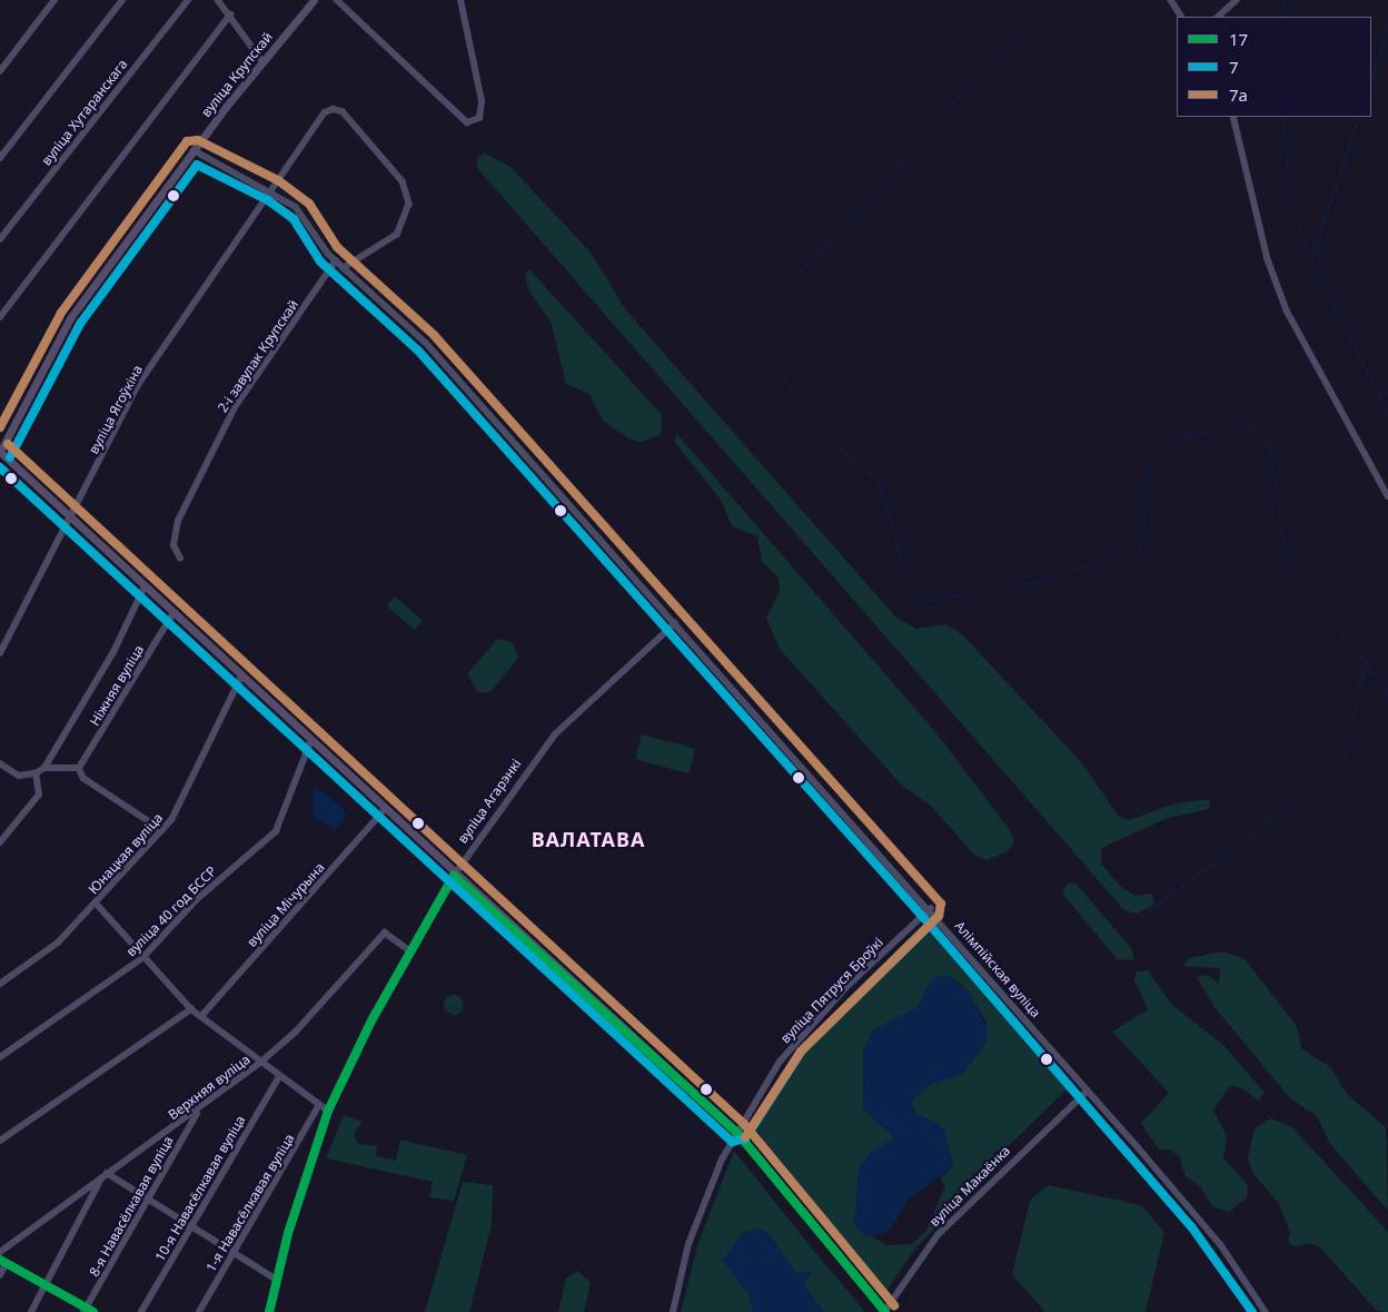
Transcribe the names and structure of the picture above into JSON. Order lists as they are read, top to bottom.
{
  "streets": {
    "main road": ["вуліца Крупскай", "вуліца Агарэнкі"],
    "street": [
      "вуліца Хутаранскага",
      "2-і завулак Крупскай",
      "вуліца Ягоўкіна",
      "Ніжняя вуліца",
      "Юнацкая вуліца",
      "вуліца Мічурына",
      "вуліца 40 год БССР",
      "Алімпійская вуліца",
      "вуліца Пятруся Броўкі",
      "Верхняя вуліца",
      "вуліца Макаёнка",
      "10-я Навасёлкавая вуліца",
      "1-я Навасёлкавая вуліца",
      "8-я Навасёлкавая вуліца"
    ]
  },
  "crossings": [
    ["2-і завулак Крупскай", "Алімпійская вуліца"],
    ["вуліца Ягоўкіна", "Алімпійская вуліца"],
    ["вуліца Агарэнкі", "Алімпійская вуліца"],
    ["вуліца Агарэнкі", "Верхняя вуліца"],
    ["Алімпійская вуліца", "вуліца Пятруся Броўкі"],
    ["Алімпійская вуліца", "вуліца Макаёнка"],
    ["Верхняя вуліца", "8-я Навасёлкавая вуліца"]
  ],
  "districts": ["ВАЛАТАВА"],
  "lines": ["transit line 7а", "transit line 7", "transit line 17"],
  "legend": ["17", "7", "7а"]
}
